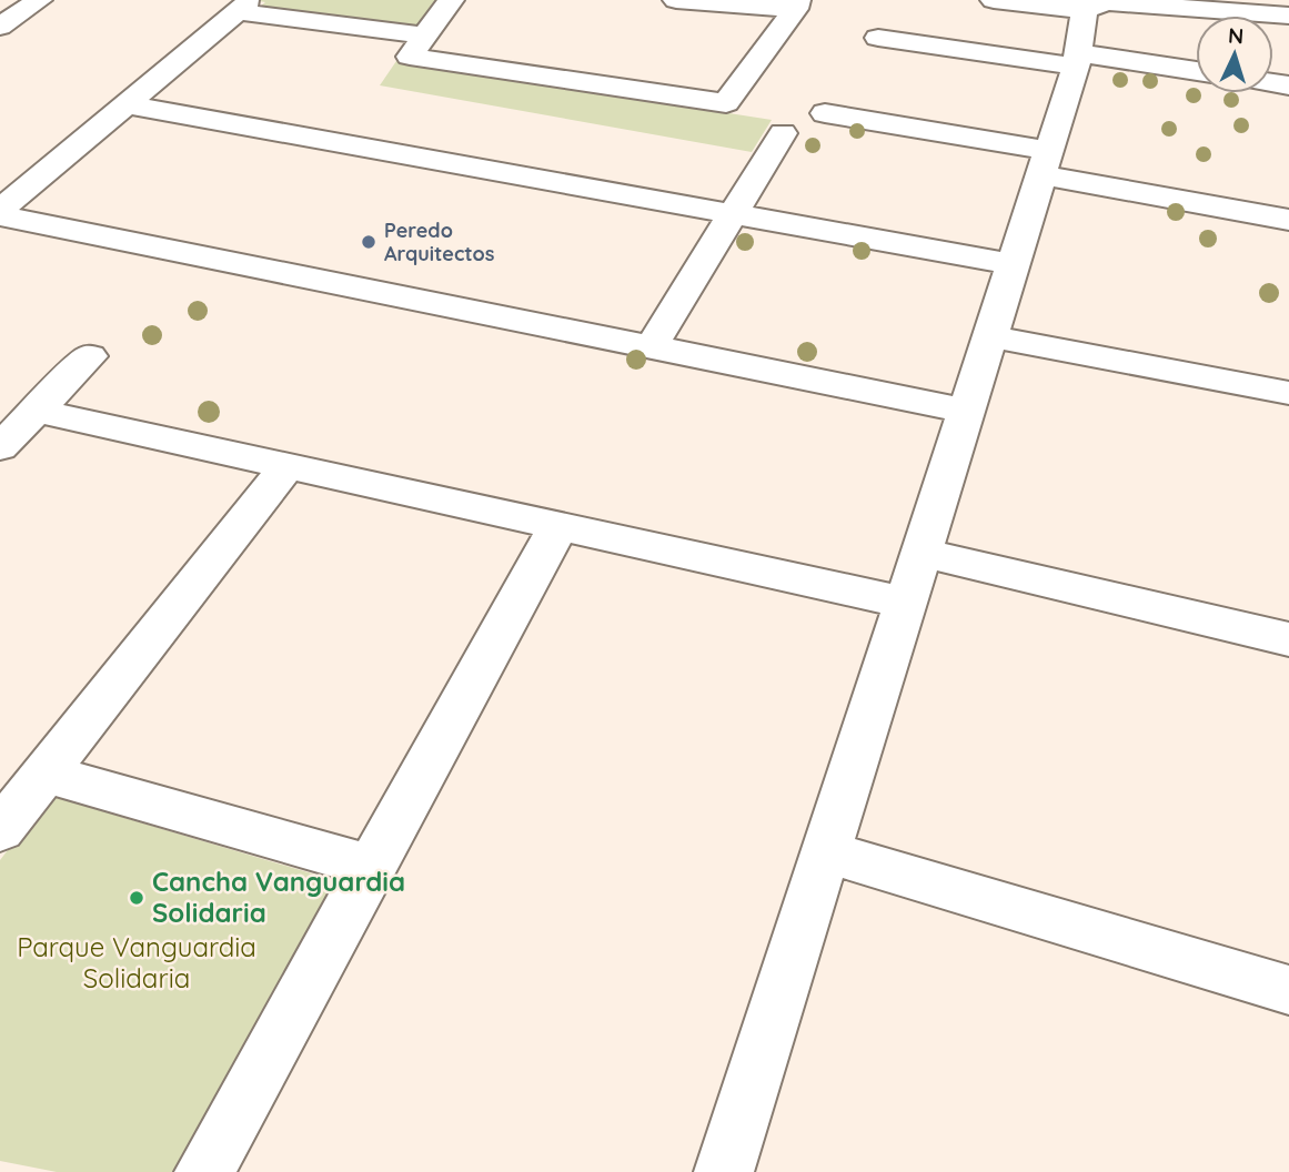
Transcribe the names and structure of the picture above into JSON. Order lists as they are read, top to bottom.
{
  "parks": ["Parque Vanguardia Solidaria"],
  "places": ["Peredo Arquitectos", "Cancha Vanguardia Solidaria"],
  "north": "top"
}
